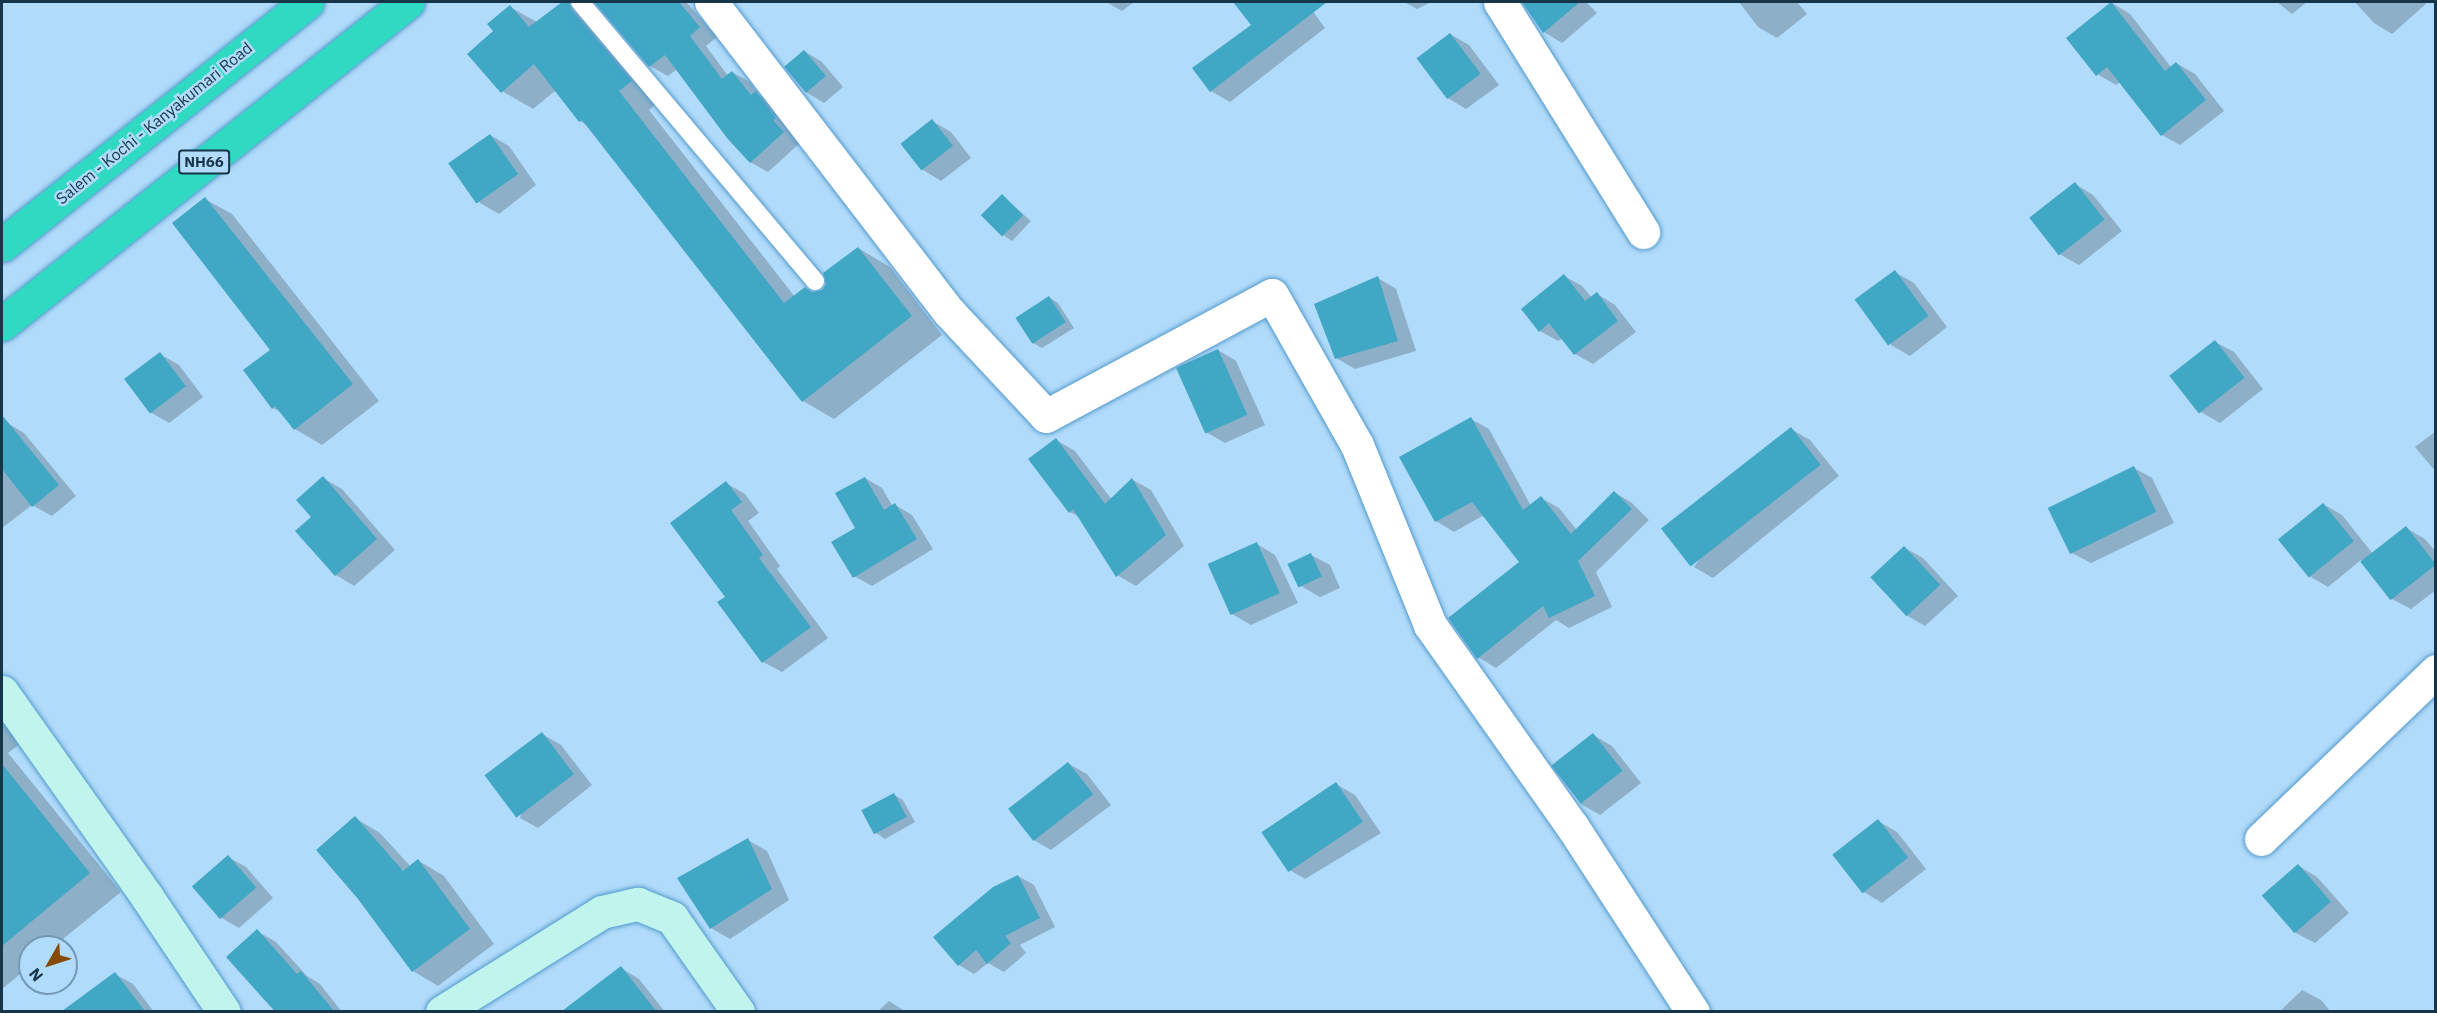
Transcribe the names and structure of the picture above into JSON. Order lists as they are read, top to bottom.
{
  "streets": {
    "highway": ["Salem - Kochi - Kanyakumari Road", "NH66"]
  },
  "north": "bottom left"
}
